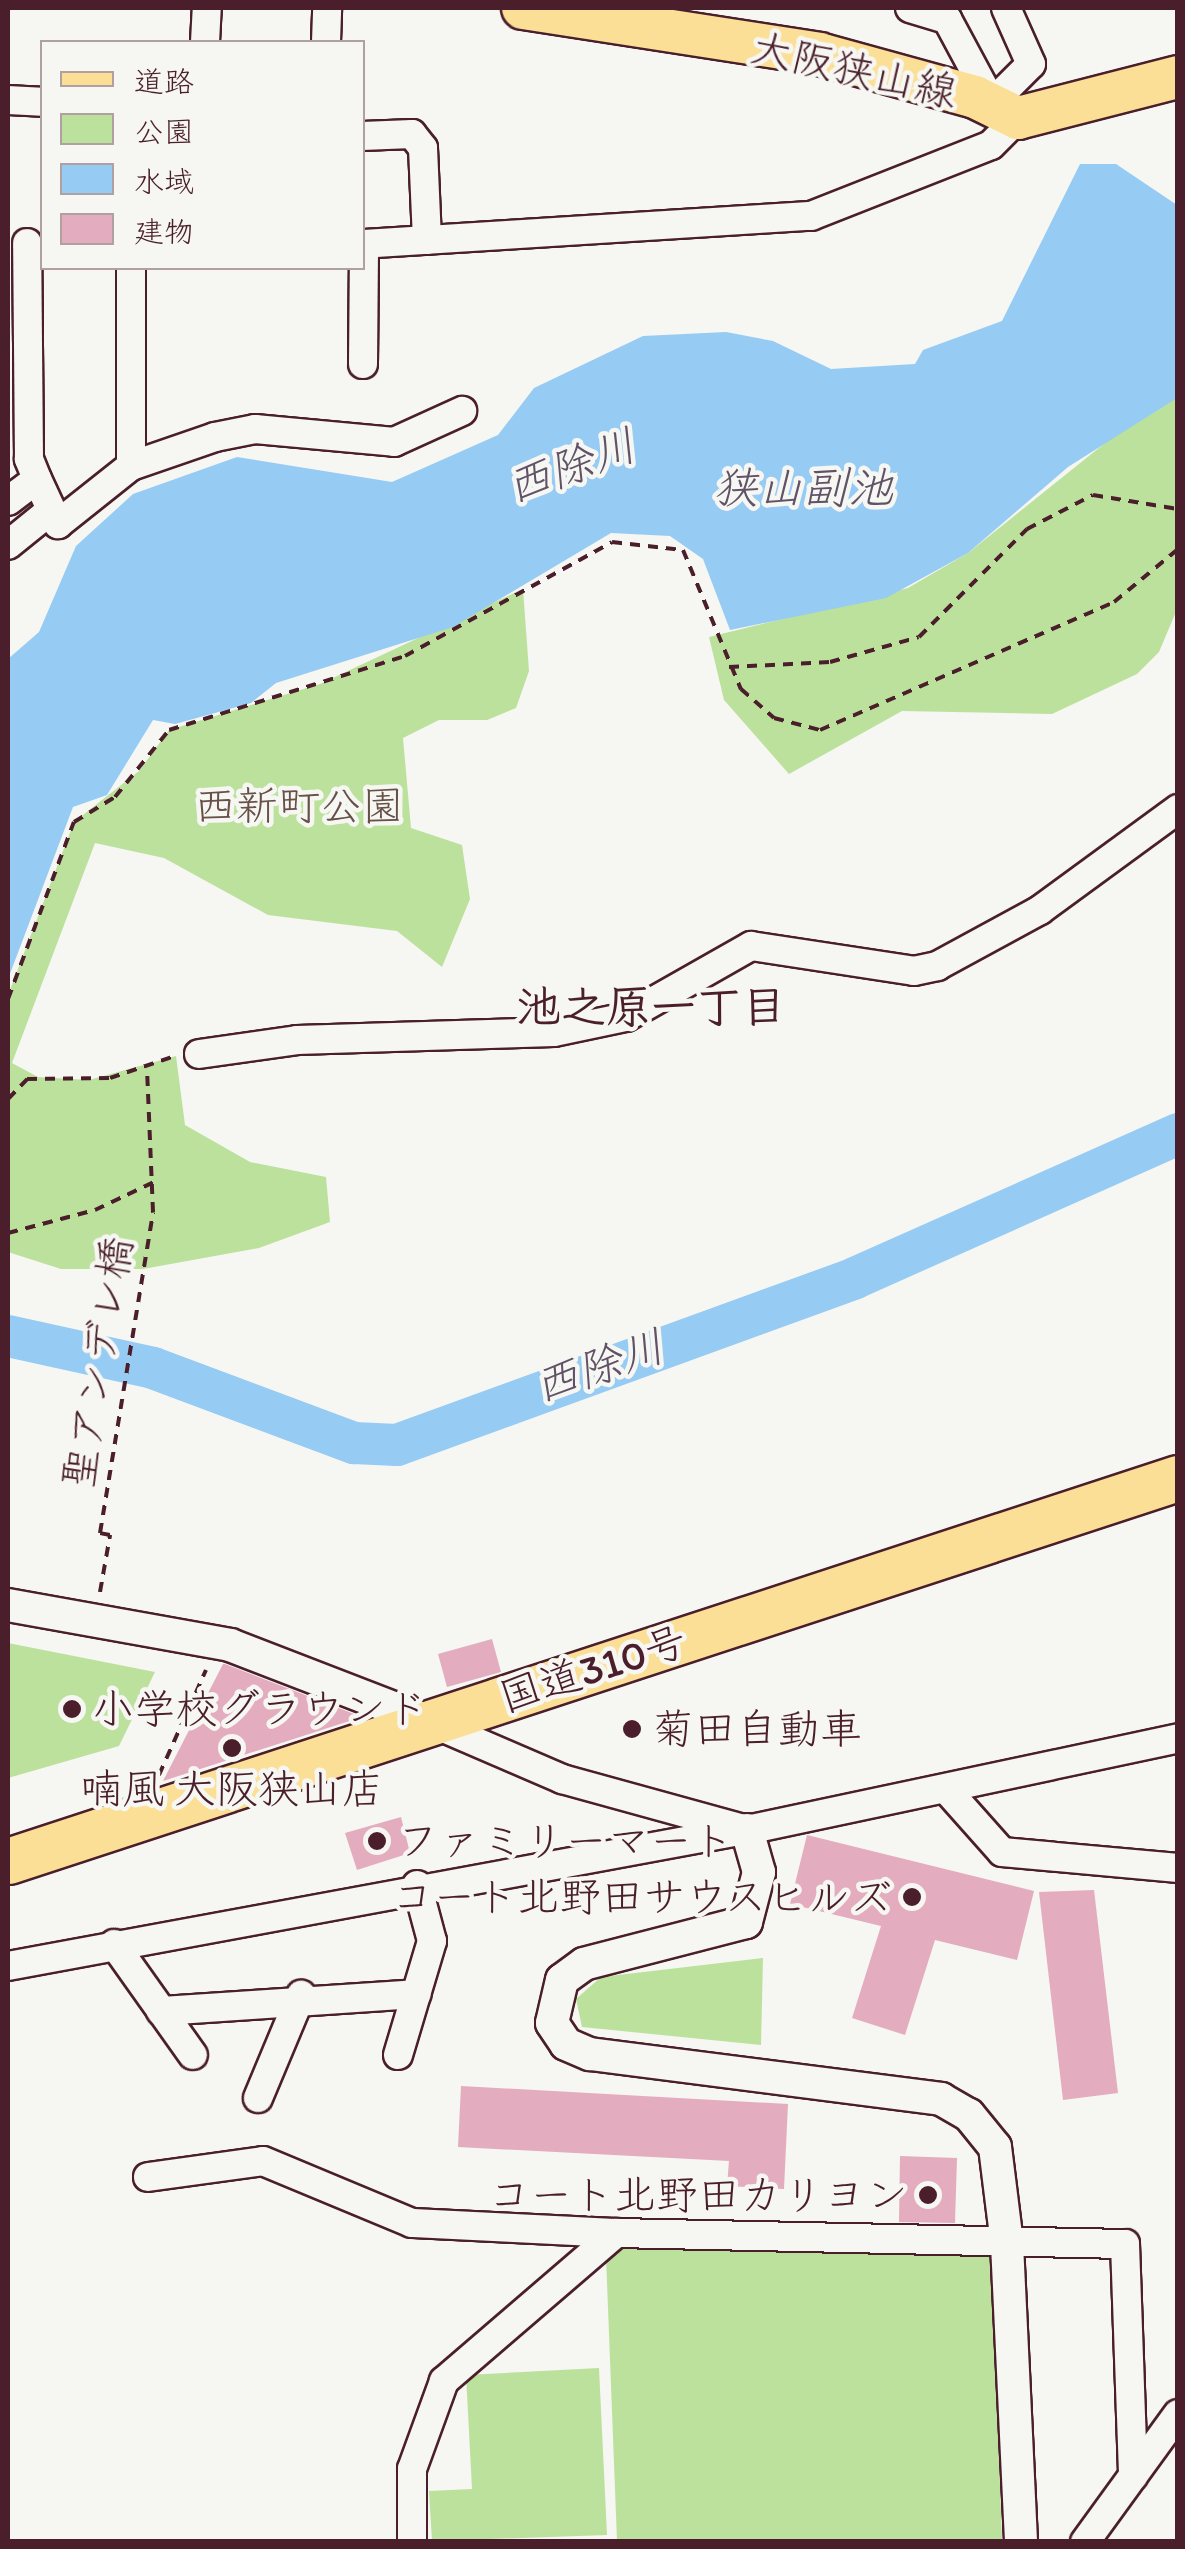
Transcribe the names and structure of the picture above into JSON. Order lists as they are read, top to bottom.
{
  "streets": {
    "highway": ["国道310号"],
    "main road": ["大阪狭山線"],
    "path": ["聖アンデレ橋"]
  },
  "districts": ["池之原一丁目"],
  "water": ["西除川", "狭山副池"],
  "parks": ["西新町公園"],
  "places": [
    "小学校グラウンド",
    "菊田自動車",
    "喃風 大阪狭山店",
    "ファミリーマート",
    "コート北野田サウスヒルズ",
    "コート北野田カリヨン"
  ],
  "legend": [
    "道路",
    "公園",
    "水域",
    "建物"
  ]
}
